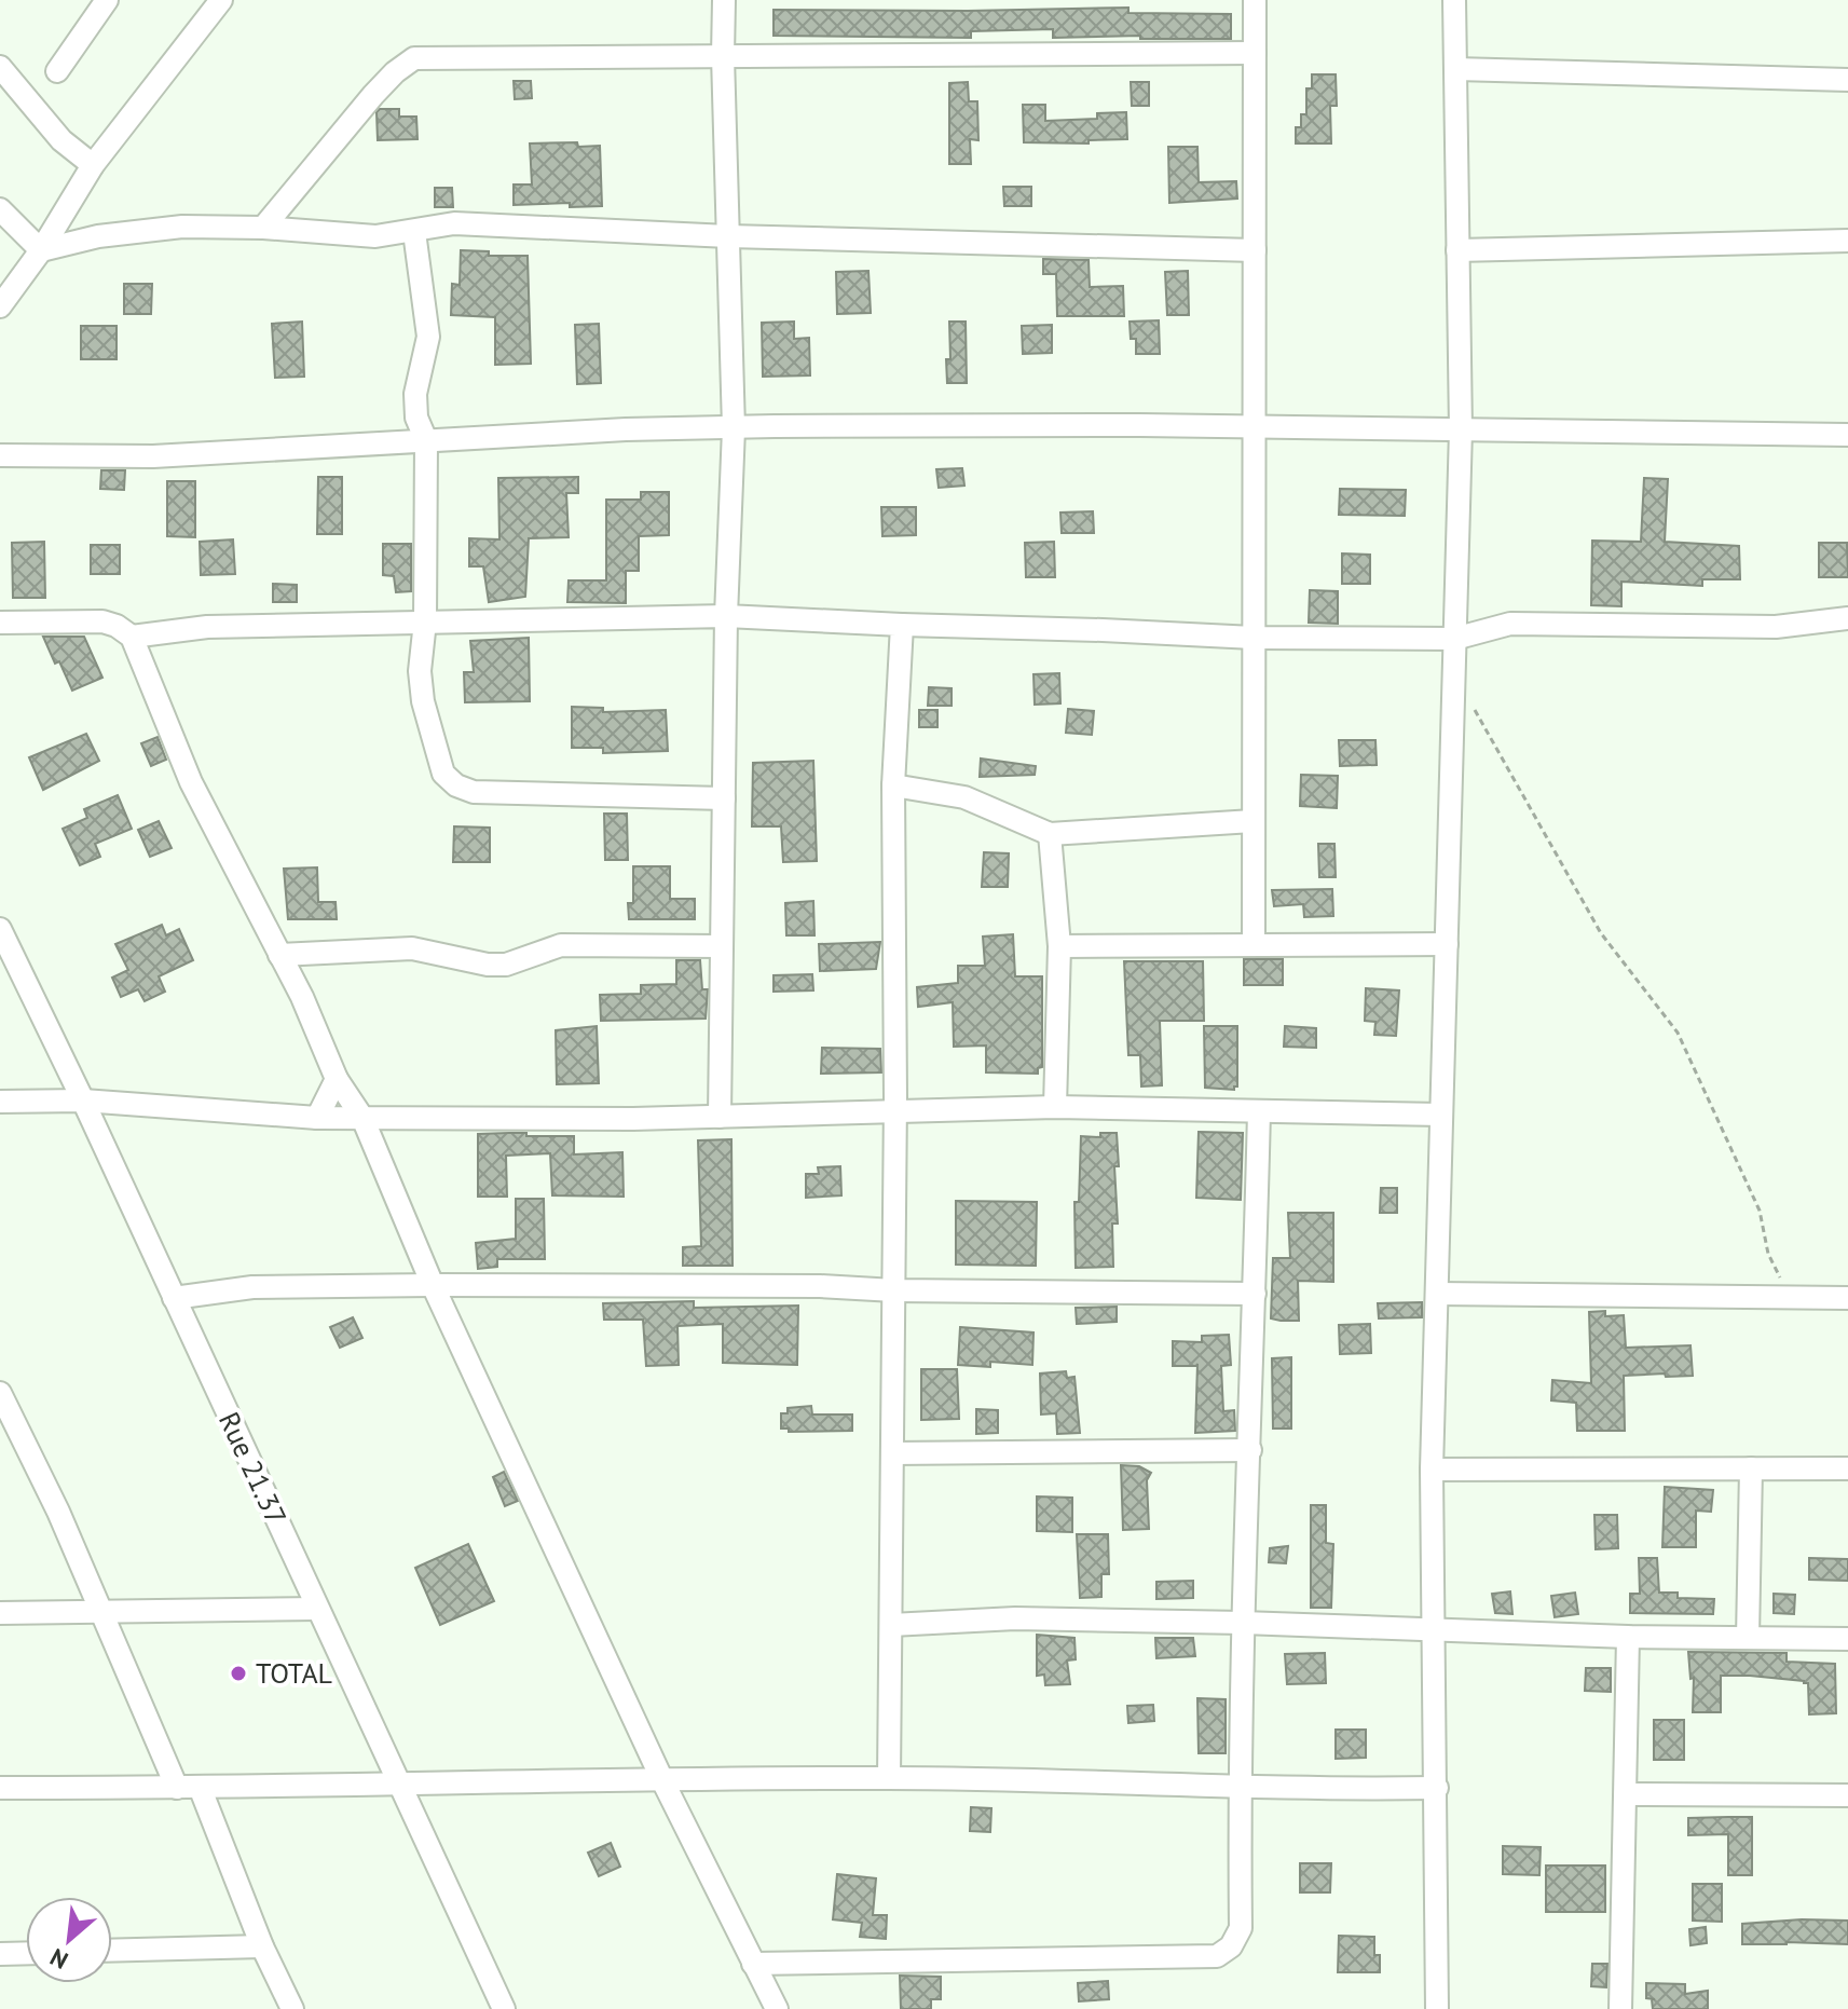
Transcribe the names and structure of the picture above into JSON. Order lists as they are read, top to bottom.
{
  "streets": {
    "street": ["Rue 21.37"]
  },
  "places": ["TOTAL"],
  "north": "bottom left"
}
